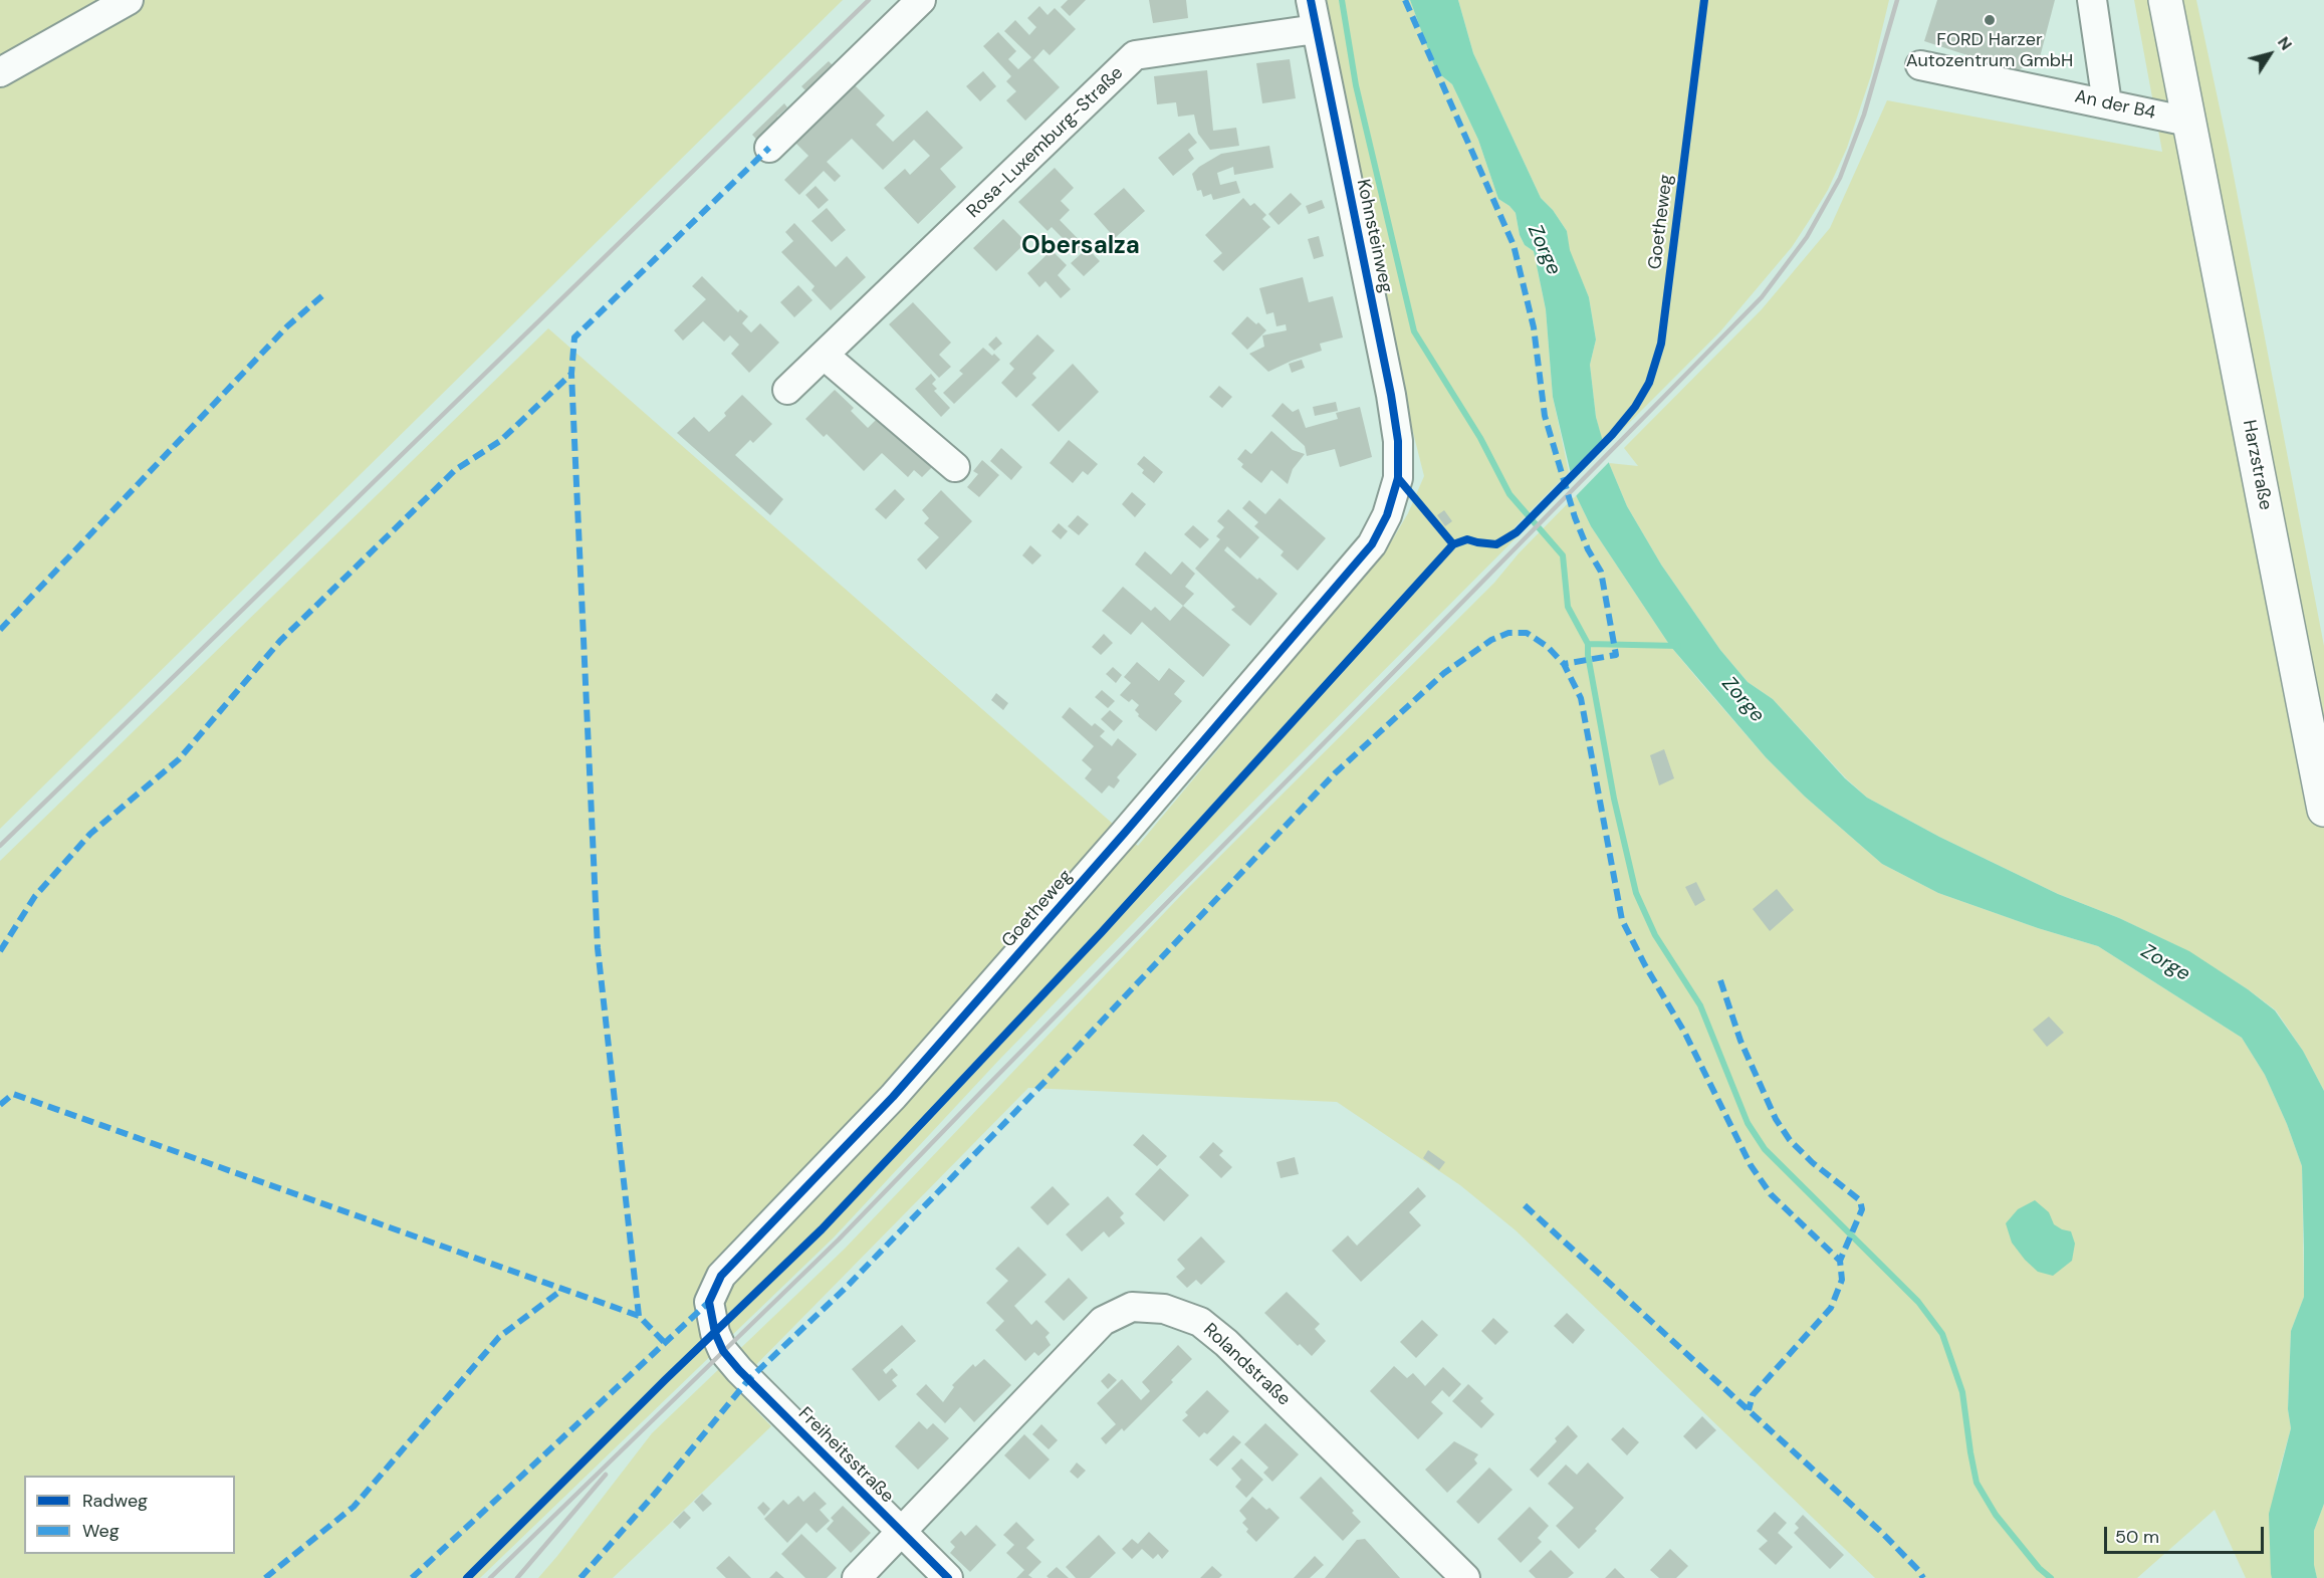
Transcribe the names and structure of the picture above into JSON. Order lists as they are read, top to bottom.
{
  "streets": {
    "main road": ["An der B4", "Harzstraße"],
    "street": [
      "Rosa-Luxemburg-Straße",
      "Goetheweg",
      "Kohnsteinweg",
      "Rolandstraße",
      "Freiheitsstraße"
    ]
  },
  "crossings": [
    ["An der B4", "Harzstraße"],
    ["Rosa-Luxemburg-Straße", "Kohnsteinweg"],
    ["Goetheweg", "Kohnsteinweg"],
    ["Goetheweg", "Freiheitsstraße"],
    ["Rolandstraße", "Freiheitsstraße"]
  ],
  "districts": ["Obersalza"],
  "water": ["Zorge"],
  "places": ["FORD Harzer Autozentrum GmbH"],
  "legend": ["Radweg", "Weg"],
  "scale_bar": "50 m",
  "north": "top right"
}
